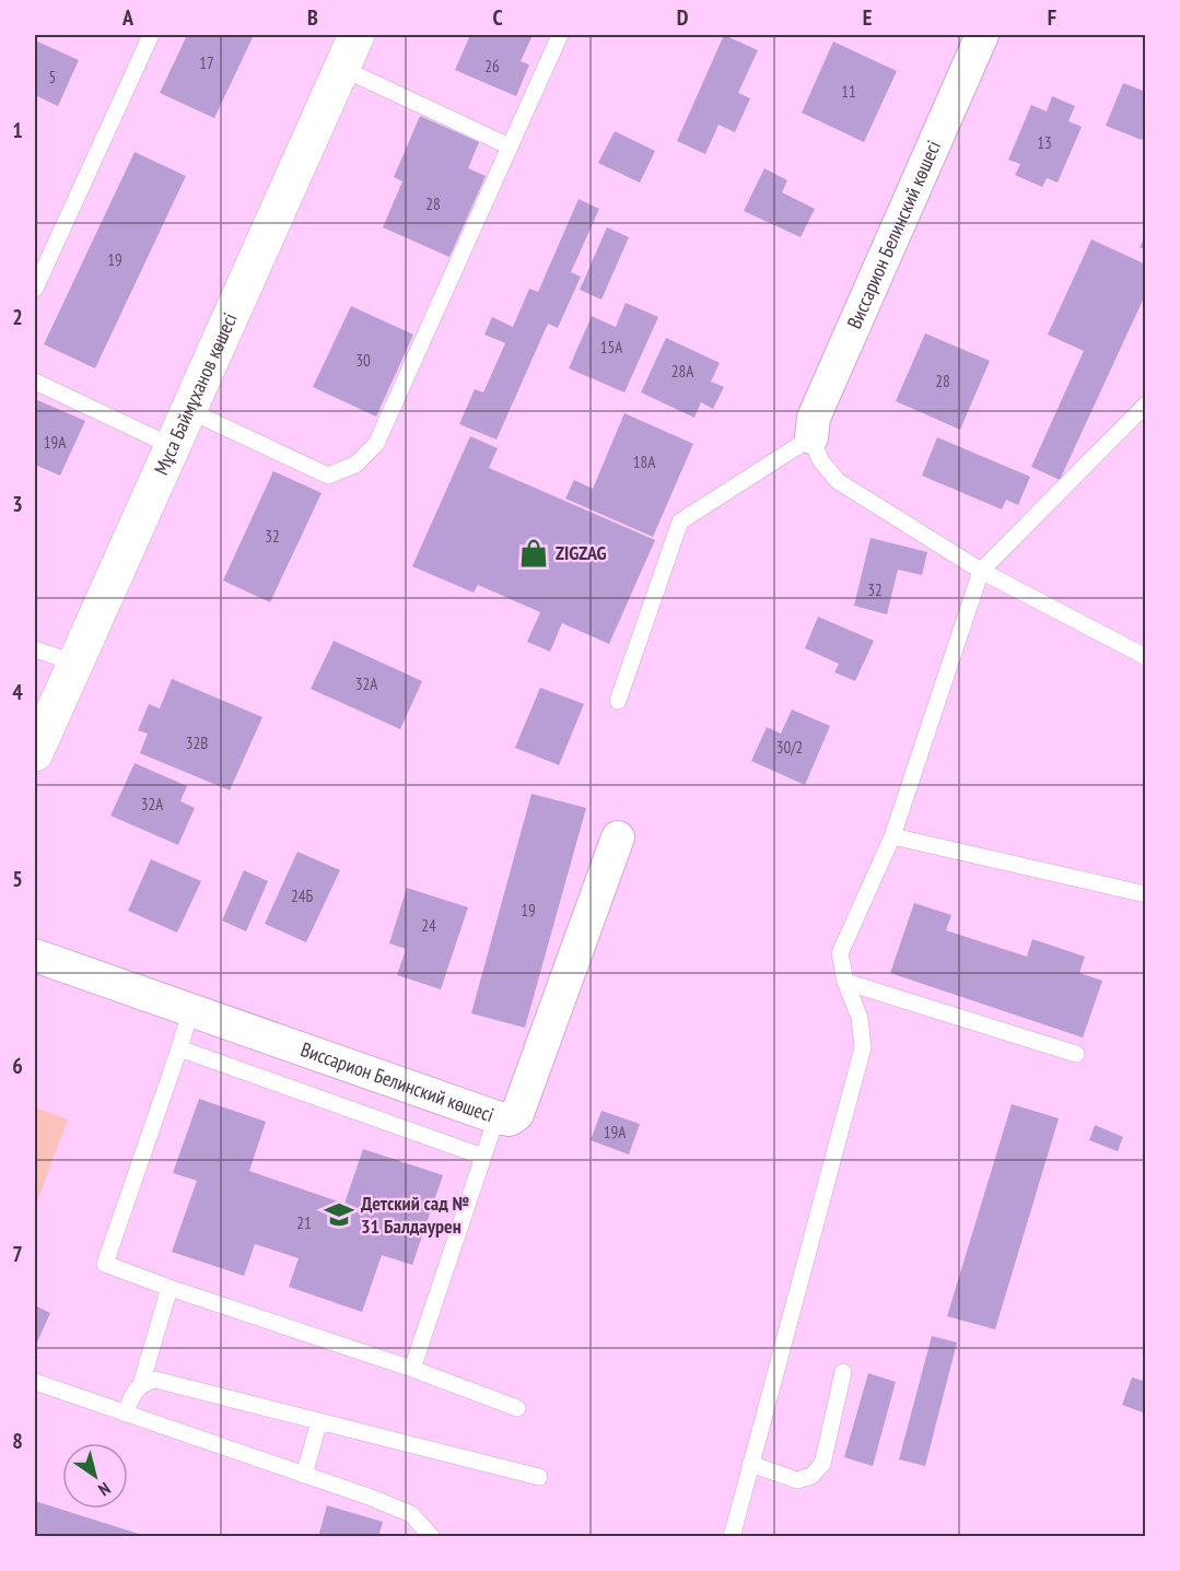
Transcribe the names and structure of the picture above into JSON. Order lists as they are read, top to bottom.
{
  "streets": {
    "main road": ["Мұса Баймұханов көшесі"],
    "street": ["Виссарион Белинский көшесі"]
  },
  "places": {
    "shop": ["ZIGZAG"],
    "school or university": ["Детский сад № 31 Балдаурен"]
  },
  "house_numbers": [
    "17",
    "26",
    "5",
    "11",
    "13",
    "28",
    "19",
    "15А",
    "30",
    "28А",
    "28",
    "19А",
    "18А",
    "32",
    "32",
    "32А",
    "32В",
    "30/2",
    "32А",
    "24Б",
    "19",
    "24",
    "19А",
    "21"
  ],
  "north": "bottom right",
  "grid": {
    "columns": [
      "A",
      "B",
      "C",
      "D",
      "E",
      "F"
    ],
    "rows": [
      "1",
      "2",
      "3",
      "4",
      "5",
      "6",
      "7",
      "8"
    ]
  }
}
